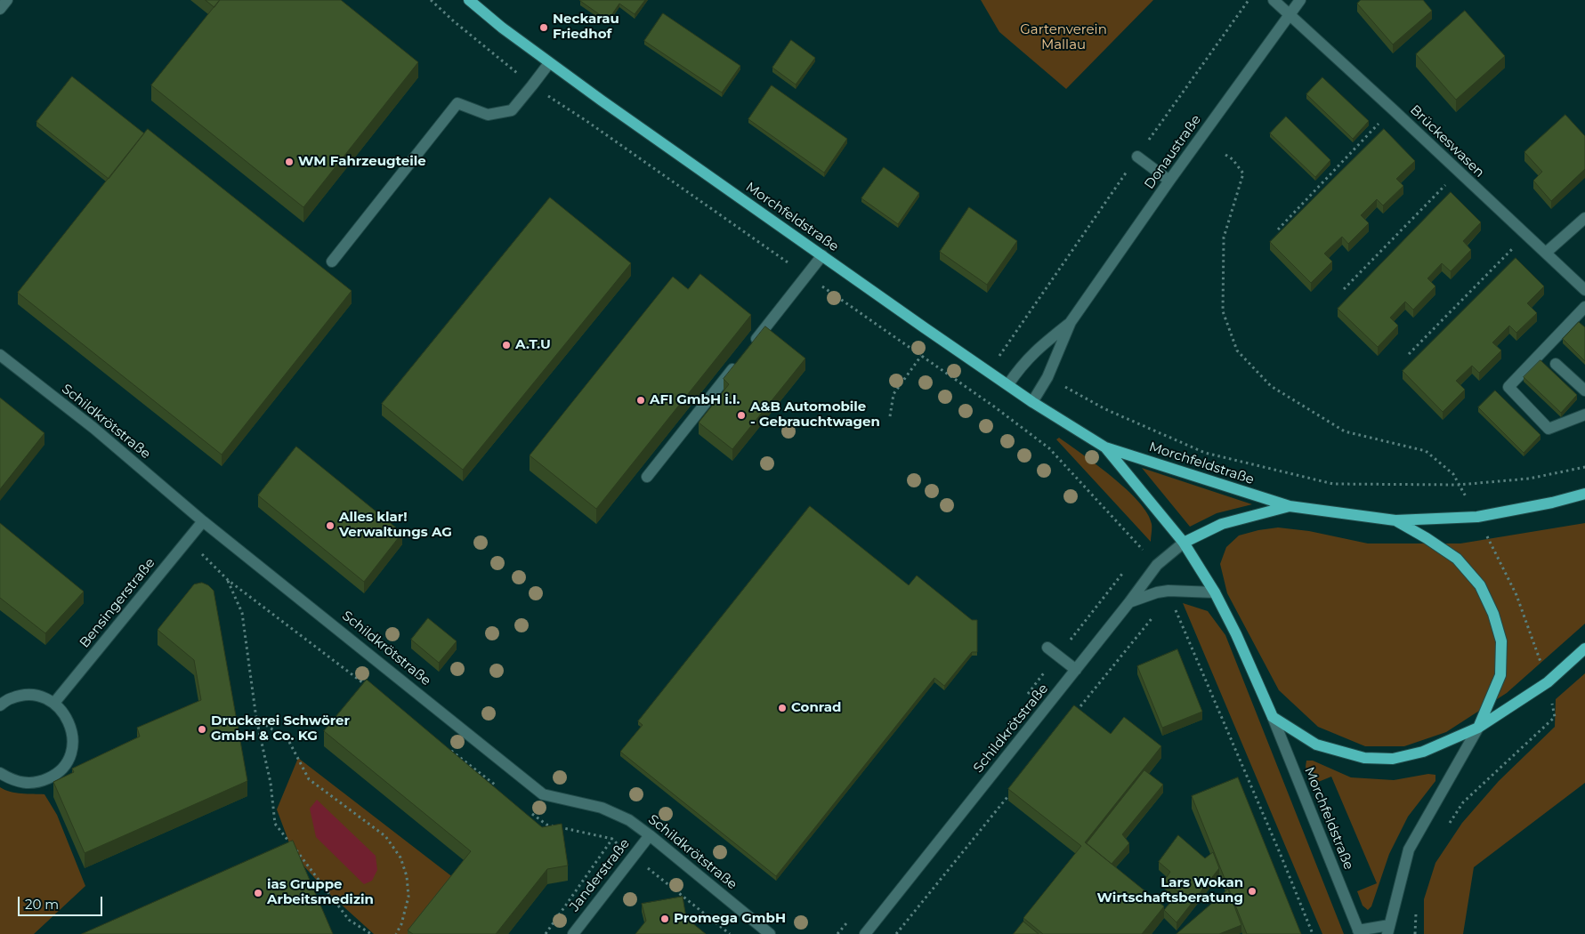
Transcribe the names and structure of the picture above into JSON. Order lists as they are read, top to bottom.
{
  "streets": {
    "main road": ["Morchfeldstraße"],
    "street": [
      "Brückeswasen",
      "Donaustraße",
      "Schildkrötstraße",
      "Bensingerstraße",
      "Janderstraße"
    ]
  },
  "crossings": [
    ["Brückeswasen", "Donaustraße"],
    ["Donaustraße", "Morchfeldstraße"],
    ["Morchfeldstraße", "Schildkrötstraße"],
    ["Schildkrötstraße", "Bensingerstraße"],
    ["Schildkrötstraße", "Janderstraße"]
  ],
  "parks": ["Gartenverein Mallau"],
  "places": [
    "Neckarau Friedhof",
    "WM Fahrzeugteile",
    "A.T.U",
    "AFI GmbH i.I.",
    "A&B Automobile - Gebrauchtwagen",
    "Alles klar! Verwaltungs AG",
    "Conrad",
    "Druckerei Schwörer GmbH & Co. KG",
    "Lars Wokan Wirtschaftsberatung",
    "ias Gruppe Arbeitsmedizin",
    "Promega GmbH"
  ],
  "scale_bar": "20 m"
}
